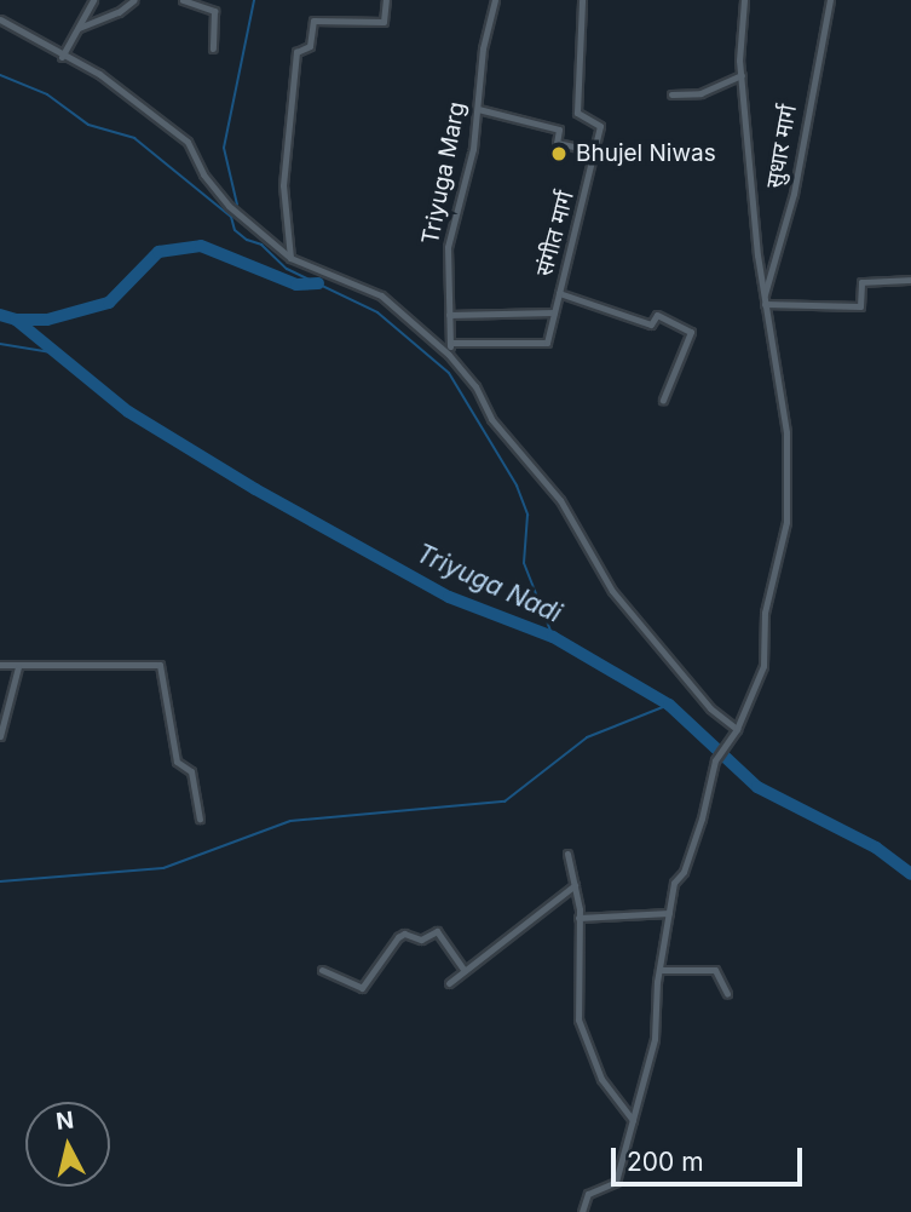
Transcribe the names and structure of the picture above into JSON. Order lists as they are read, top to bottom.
{
  "streets": {
    "street": ["सुधार मार्ग", "Triyuga Marg", "संगीत मार्ग"]
  },
  "crossings": [
    ["Triyuga Marg", "संगीत मार्ग"]
  ],
  "water": ["Triyuga Nadi"],
  "places": ["Bhujel Niwas"],
  "scale_bar": "200 m",
  "north": "top"
}
